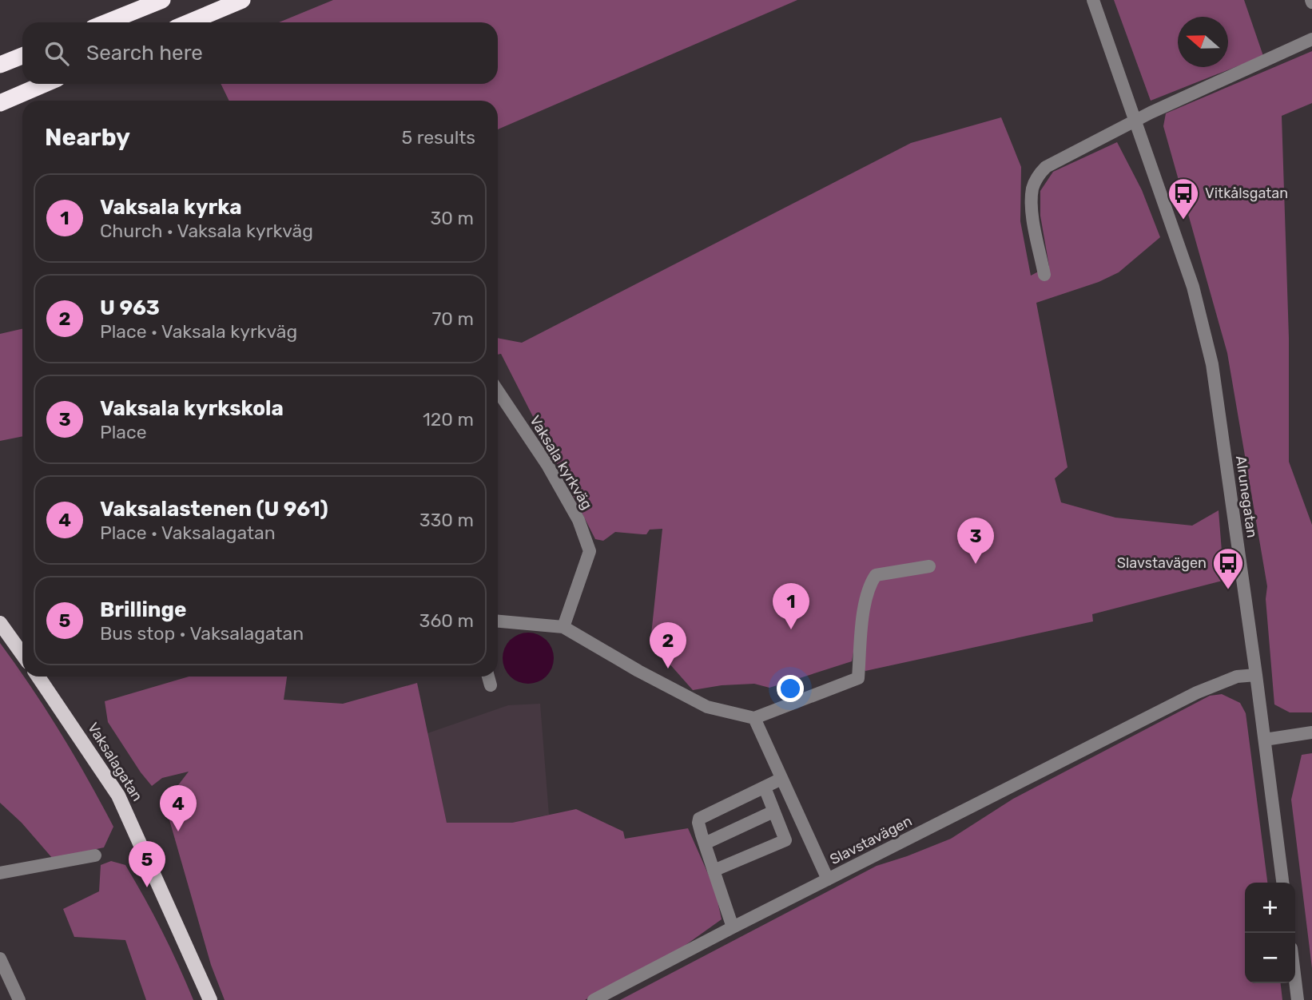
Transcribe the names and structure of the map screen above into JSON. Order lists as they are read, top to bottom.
{
  "streets": {
    "main road": ["Vaksalagatan"],
    "street": ["Vaksala kyrkväg", "Alrunegatan", "Slavstavägen"]
  },
  "crossings": [
    ["Alrunegatan", "Slavstavägen"]
  ],
  "places": {
    "bus stop": ["Vitkålsgatan", "Slavstavägen"]
  },
  "north": "left",
  "page": {
    "search": "Search here",
    "heading": ["Nearby", "5 results"],
    "list": [
      {
        "mark": "1",
        "name": "Vaksala kyrka",
        "note": "Church · Vaksala kyrkväg",
        "value": "30 m"
      },
      {
        "mark": "2",
        "name": "U 963",
        "note": "Place · Vaksala kyrkväg",
        "value": "70 m"
      },
      {
        "mark": "3",
        "name": "Vaksala kyrkskola",
        "note": "Place",
        "value": "120 m"
      },
      {
        "mark": "4",
        "name": "Vaksalastenen (U 961)",
        "note": "Place · Vaksalagatan",
        "value": "330 m"
      },
      {
        "mark": "5",
        "name": "Brillinge",
        "note": "Bus stop · Vaksalagatan",
        "value": "360 m"
      }
    ],
    "pins": [
      "3",
      "1",
      "2",
      "4",
      "5"
    ],
    "map_buttons": ["+", "−"]
  }
}
